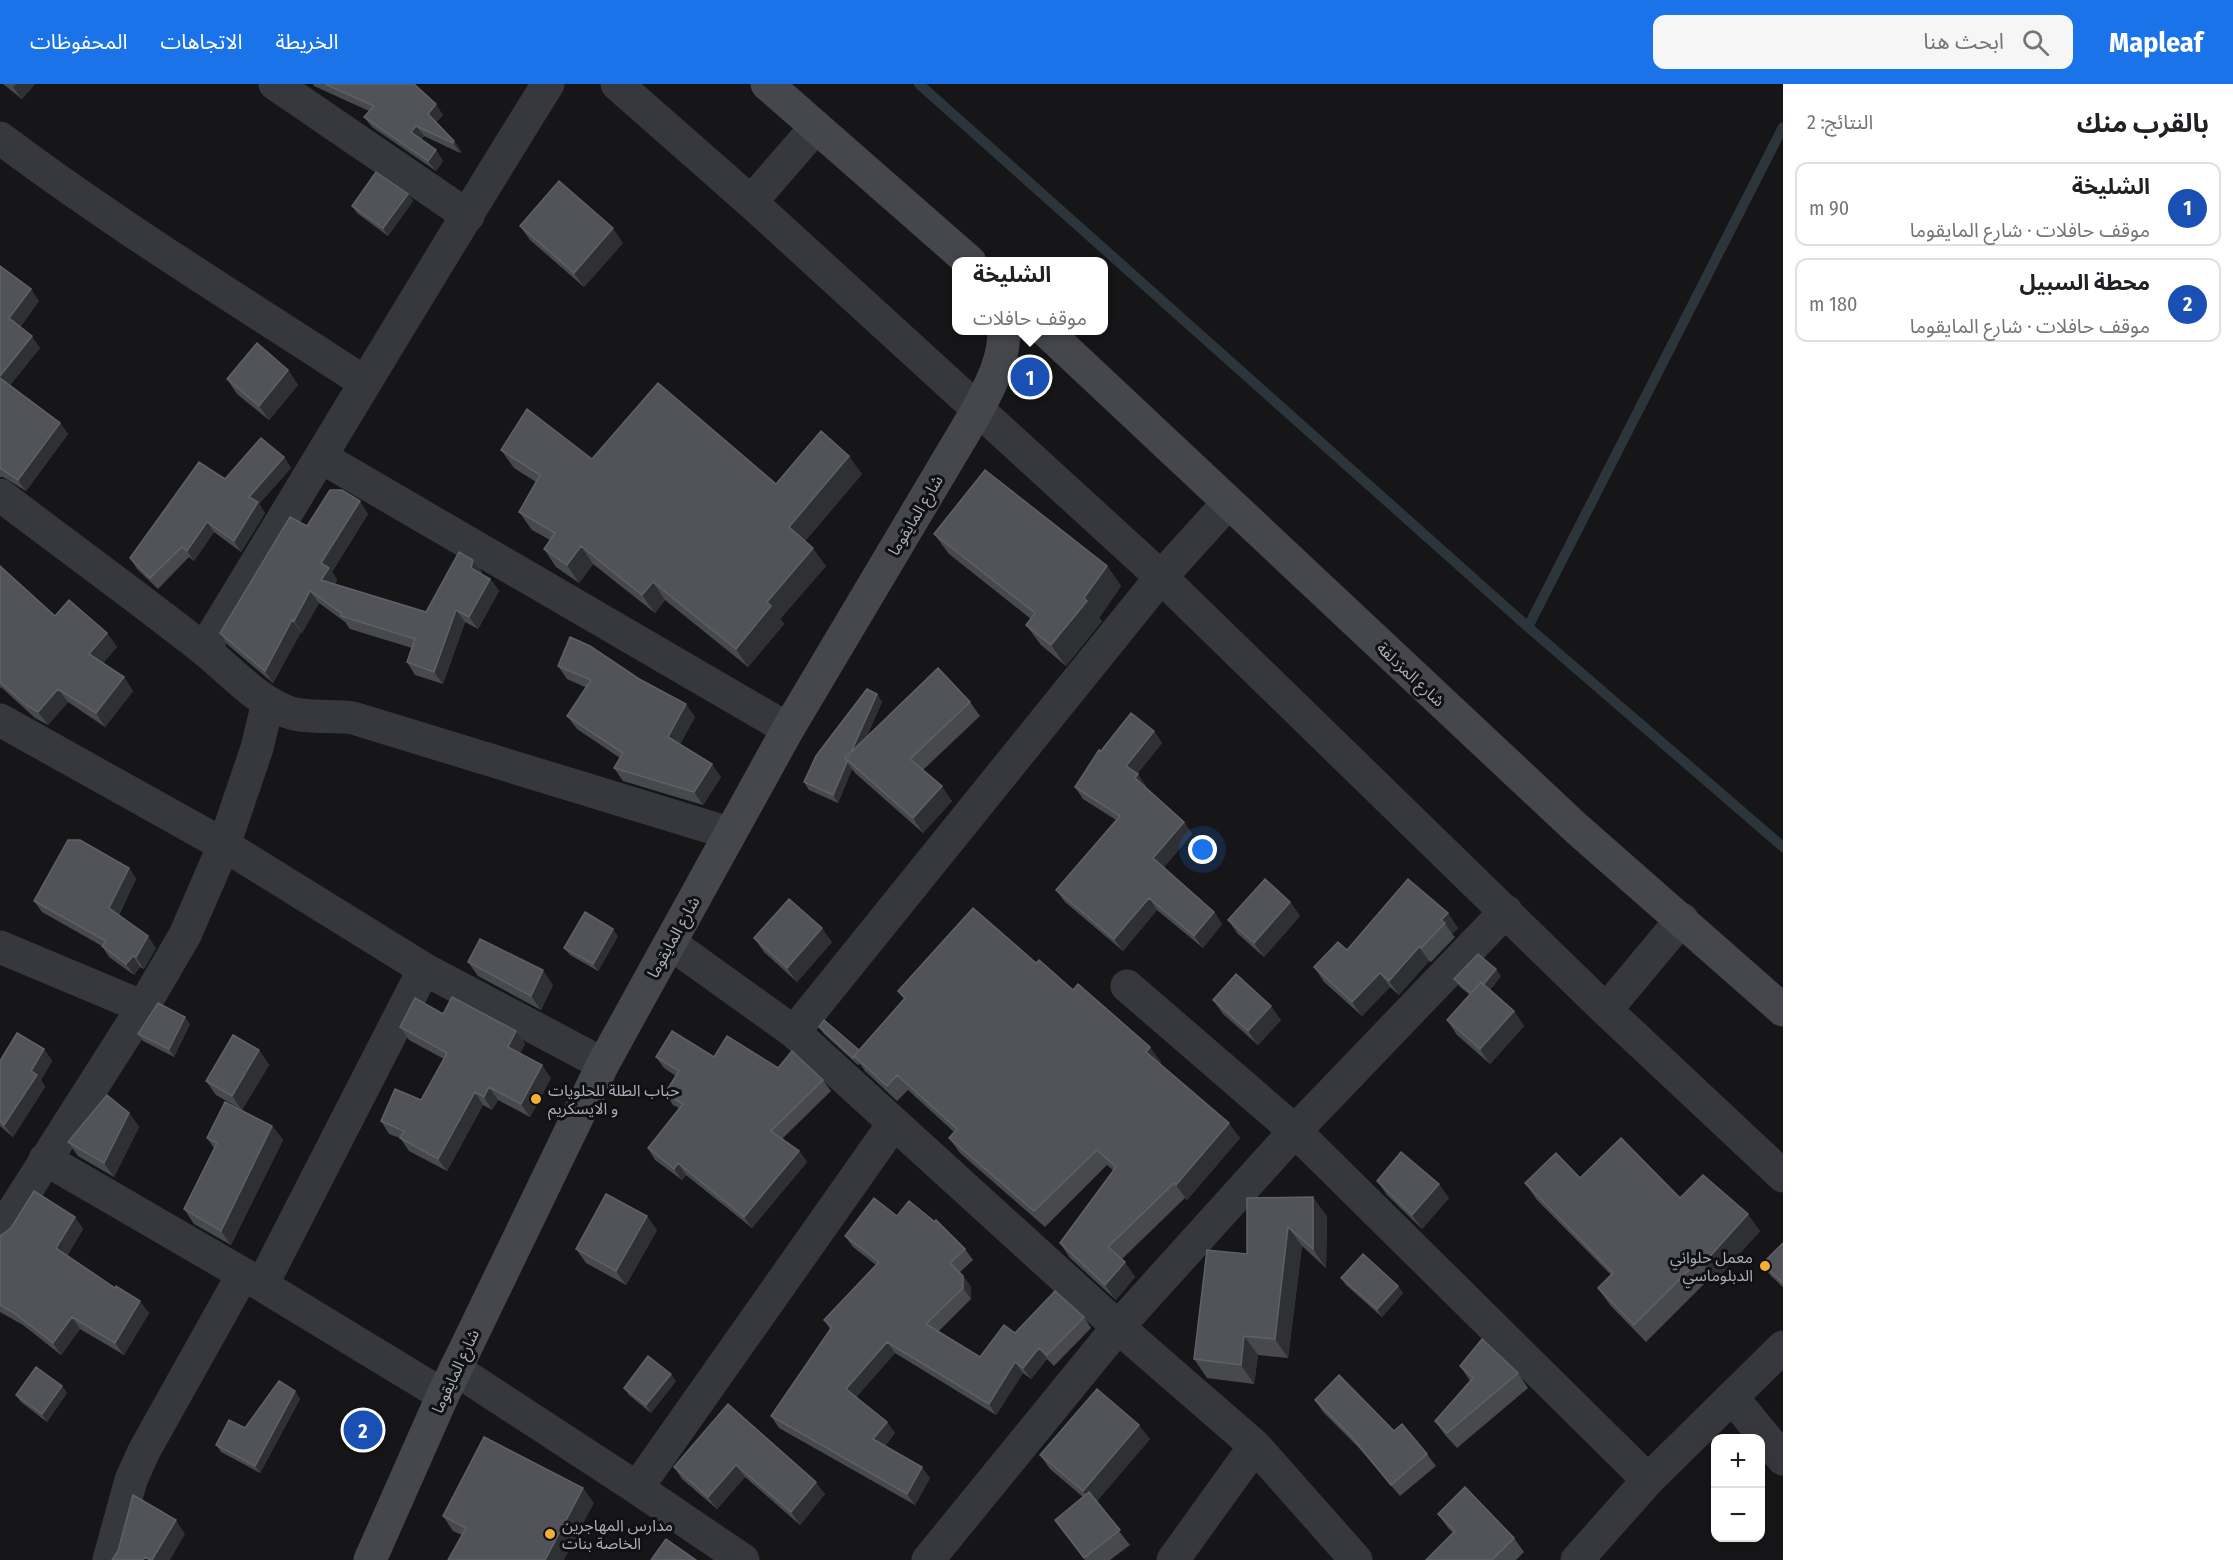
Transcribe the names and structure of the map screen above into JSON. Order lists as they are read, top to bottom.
{
  "streets": {
    "street": ["شارع المايقوما", "شارع المزدلفة"]
  },
  "places": ["حباب الطلة للحلويات و الايسكريم", "معمل حلواني الدبلوماسي", "مدارس المهاجرين الخاصة بنات"],
  "page": {
    "header": "Mapleaf",
    "search": "ابحث هنا",
    "nav": ["الخريطة", "الاتجاهات", "المحفوظات"],
    "heading": ["بالقرب منك", "النتائج: 2"],
    "list": [
      {
        "mark": "1",
        "name": "الشليخة",
        "note": "موقف حافلات · شارع المايقوما",
        "value": "90 m"
      },
      {
        "mark": "2",
        "name": "محطة السبيل",
        "note": "موقف حافلات · شارع المايقوما",
        "value": "180 m"
      }
    ],
    "popup": ["الشليخة", "موقف حافلات"],
    "pins": ["1", "2"],
    "map_buttons": ["+", "−"]
  }
}
